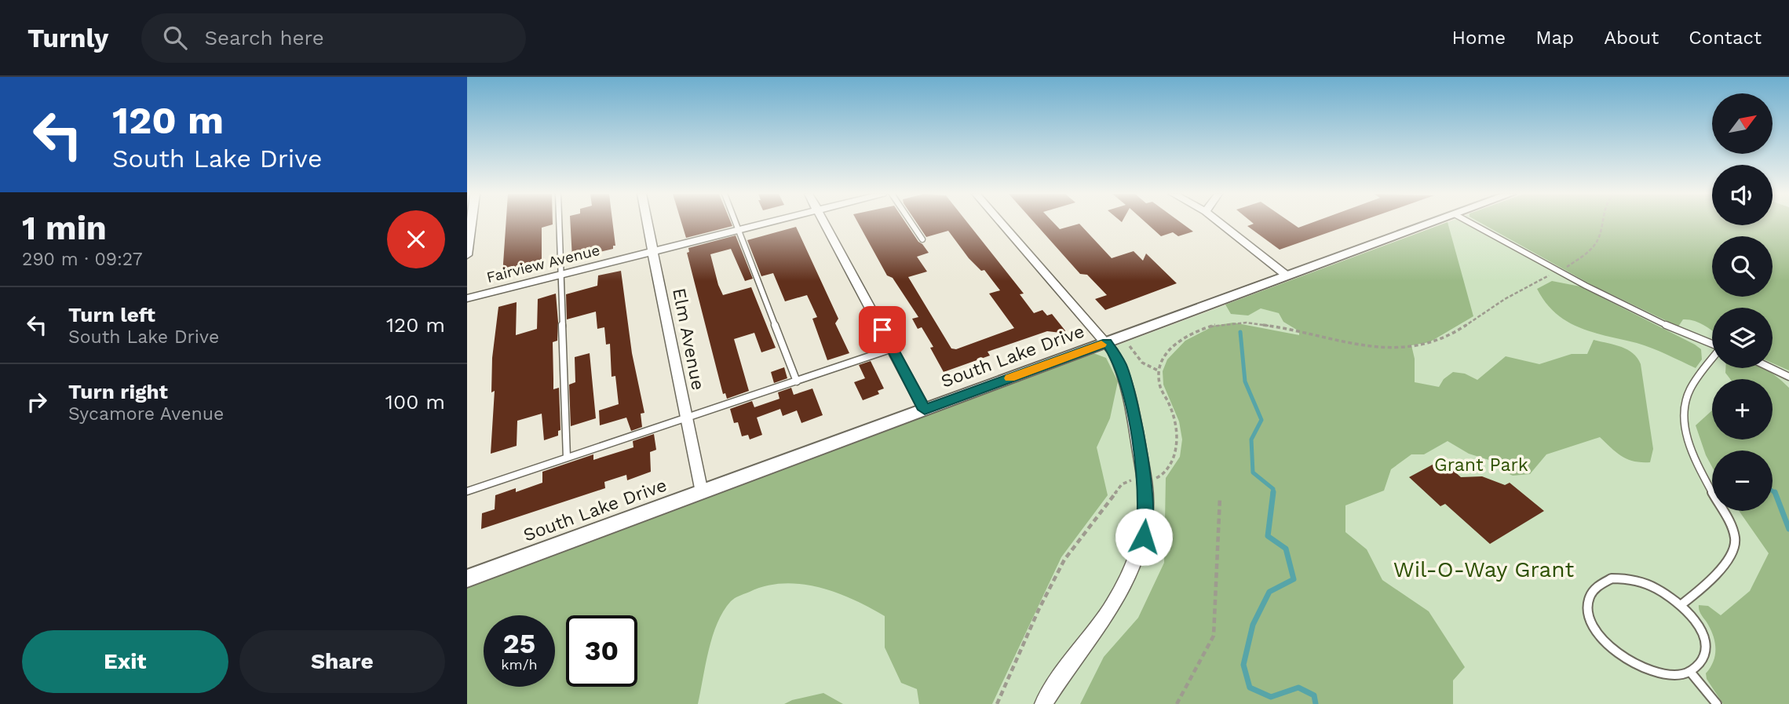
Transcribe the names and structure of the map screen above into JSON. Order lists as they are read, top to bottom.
{
  "streets": {
    "street": ["Fairview Avenue", "Elm Avenue", "South Lake Drive"]
  },
  "crossings": [
    ["Fairview Avenue", "Elm Avenue"],
    ["Elm Avenue", "South Lake Drive"]
  ],
  "parks": ["Grant Park", "Wil-O-Way Grant"],
  "north": "top right",
  "page": {
    "header": "Turnly",
    "search": "Search here",
    "nav": [
      "Home",
      "Map",
      "About",
      "Contact"
    ],
    "turn": ["120 m", "South Lake Drive"],
    "map_buttons": ["+", "−"],
    "heading": ["1 min", "290 m · 09:27"],
    "list": [
      {
        "name": "Turn left",
        "note": "South Lake Drive",
        "value": "120 m"
      },
      {
        "name": "Turn right",
        "note": "Sycamore Avenue",
        "value": "100 m"
      }
    ],
    "speed": "25 km/h",
    "limit": "30",
    "buttons": ["Exit", "Share"]
  }
}
